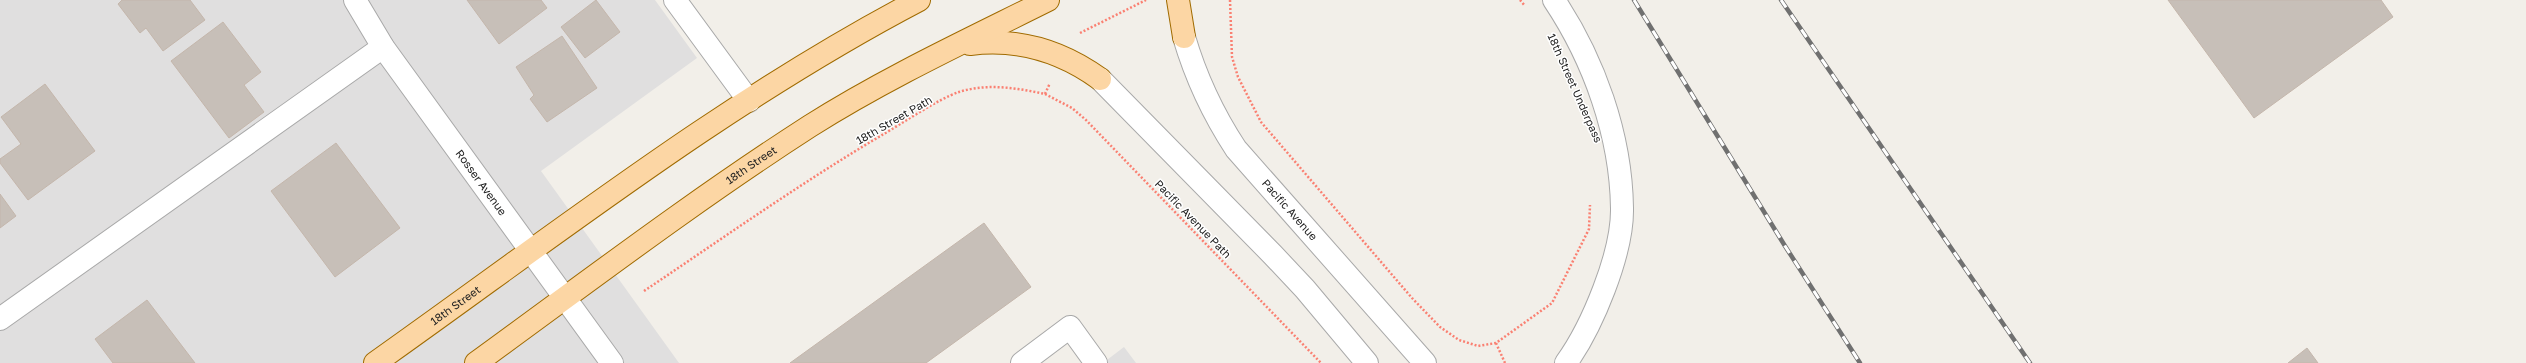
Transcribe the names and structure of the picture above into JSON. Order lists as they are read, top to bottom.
{
  "streets": {
    "main road": ["18th Street"],
    "street": ["Rosser Avenue", "Pacific Avenue"],
    "path": ["18th Street Path", "Pacific Avenue Path"]
  },
  "crossings": [
    ["18th Street Path", "Pacific Avenue Path"],
    ["18th Street", "Rosser Avenue"]
  ]
}
